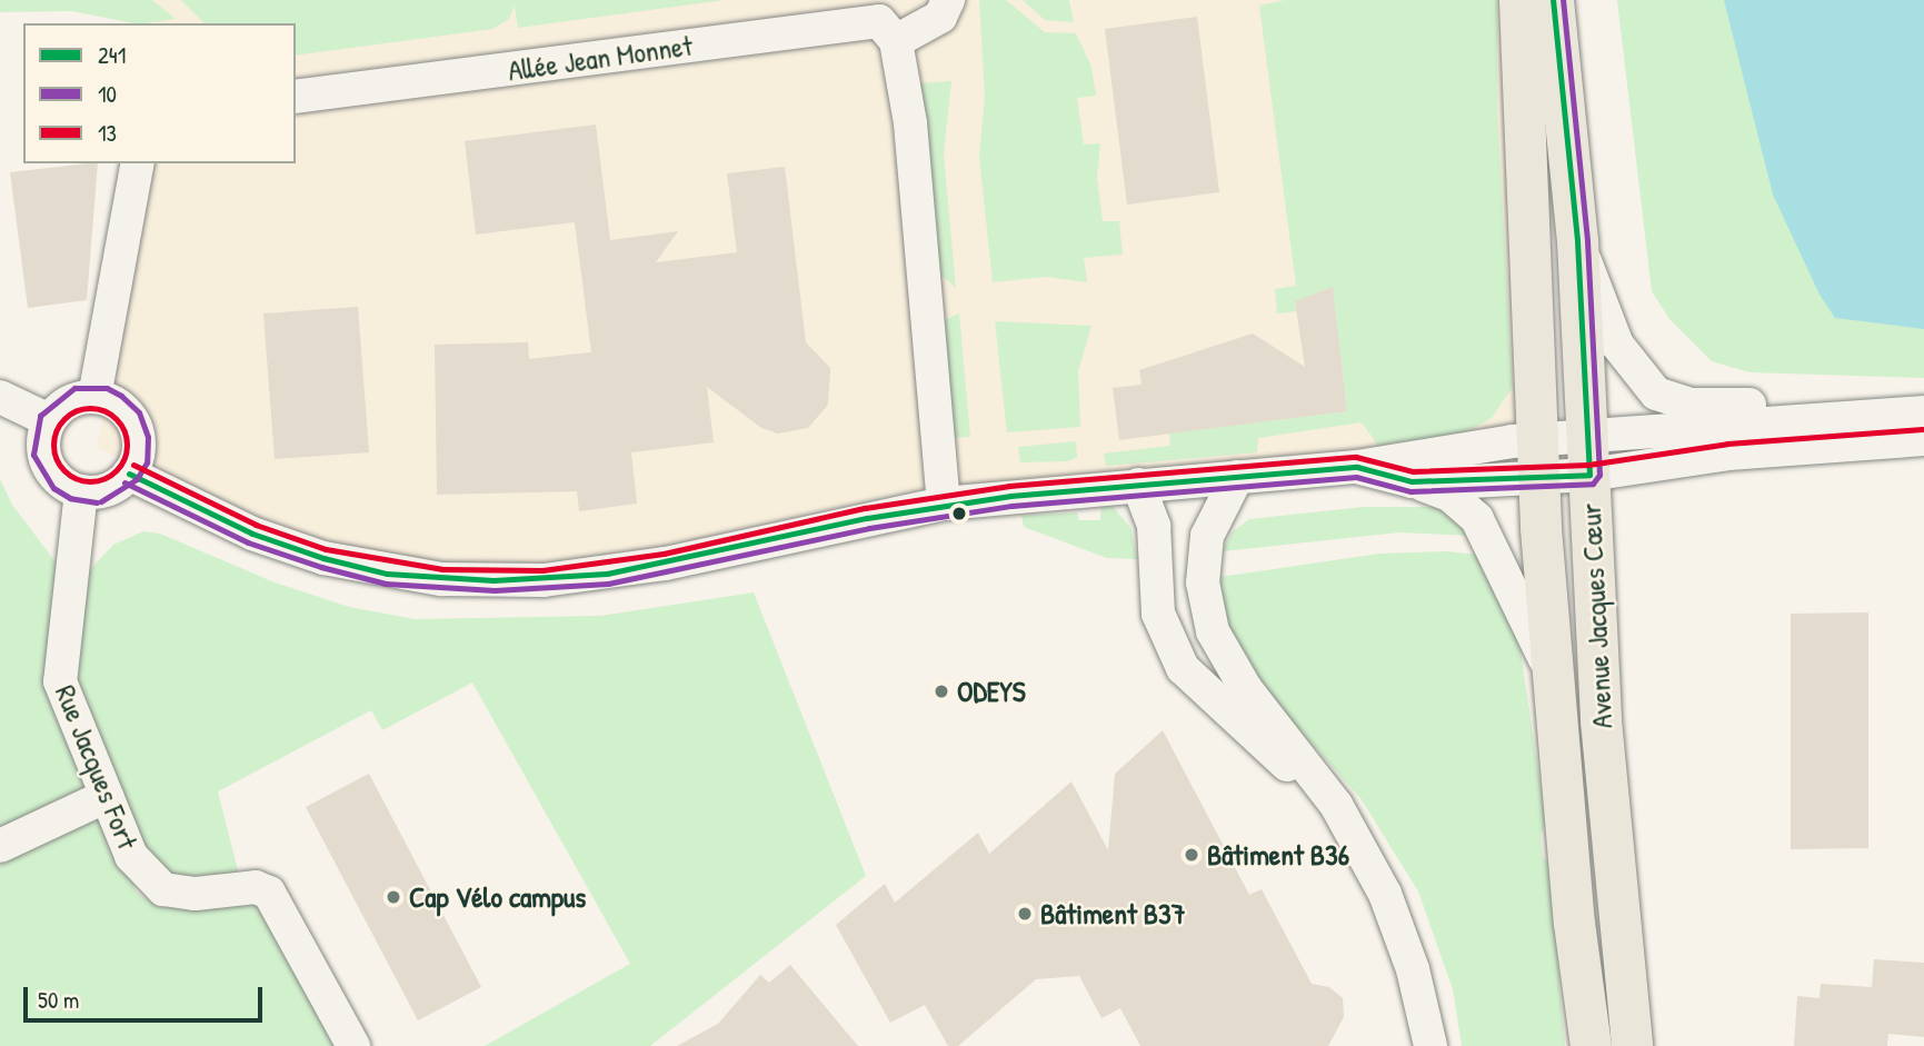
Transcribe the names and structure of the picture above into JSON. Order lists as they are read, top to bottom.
{
  "streets": {
    "main road": ["Avenue Jacques Cœur"],
    "street": ["Allée Jean Monnet", "Rue Jacques Fort"]
  },
  "places": [
    "ODEYS",
    "Bâtiment B36",
    "Cap Vélo campus",
    "Bâtiment B37"
  ],
  "lines": ["transit line 241", "transit line 10", "transit line 13"],
  "legend": ["241", "10", "13"],
  "scale_bar": "50 m"
}
